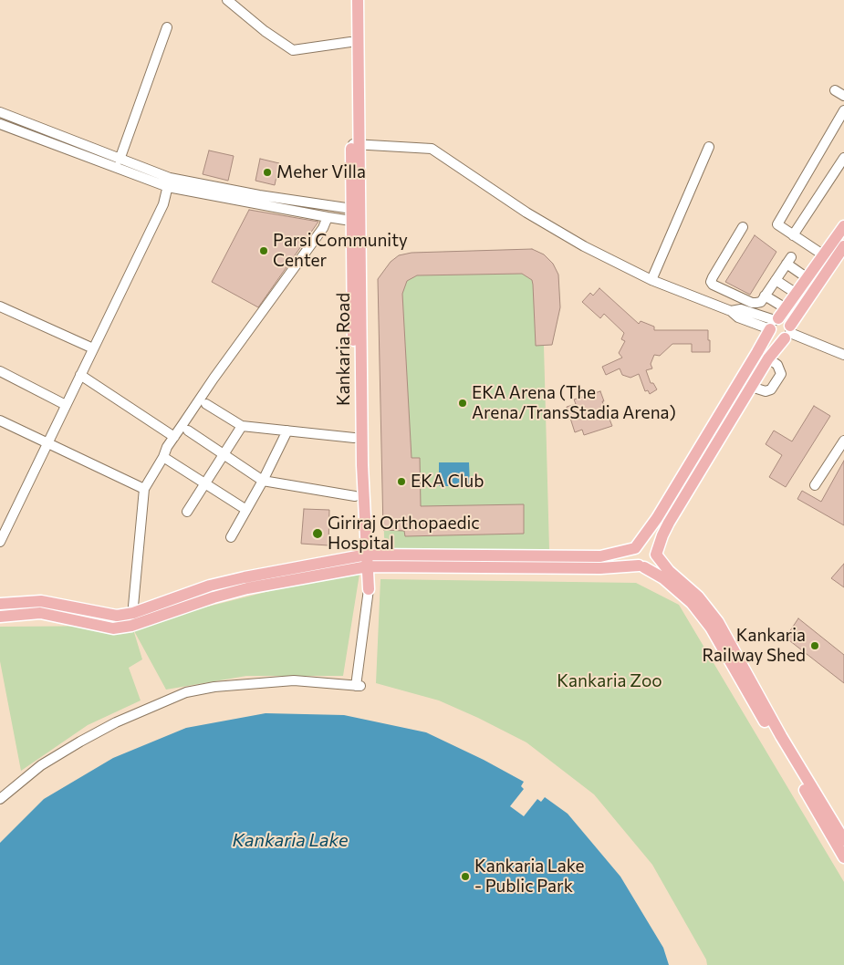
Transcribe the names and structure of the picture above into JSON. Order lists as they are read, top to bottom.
{
  "streets": {
    "main road": ["Kankaria Road"]
  },
  "water": ["Kankaria Lake"],
  "parks": ["Kankaria Zoo"],
  "places": [
    "Meher Villa",
    "Parsi Community Center",
    "EKA Arena (The Arena/TransStadia Arena)",
    "EKA Club",
    "Giriraj Orthopaedic Hospital",
    "Kankaria Railway Shed",
    "Kankaria Lake - Public Park"
  ]
}
